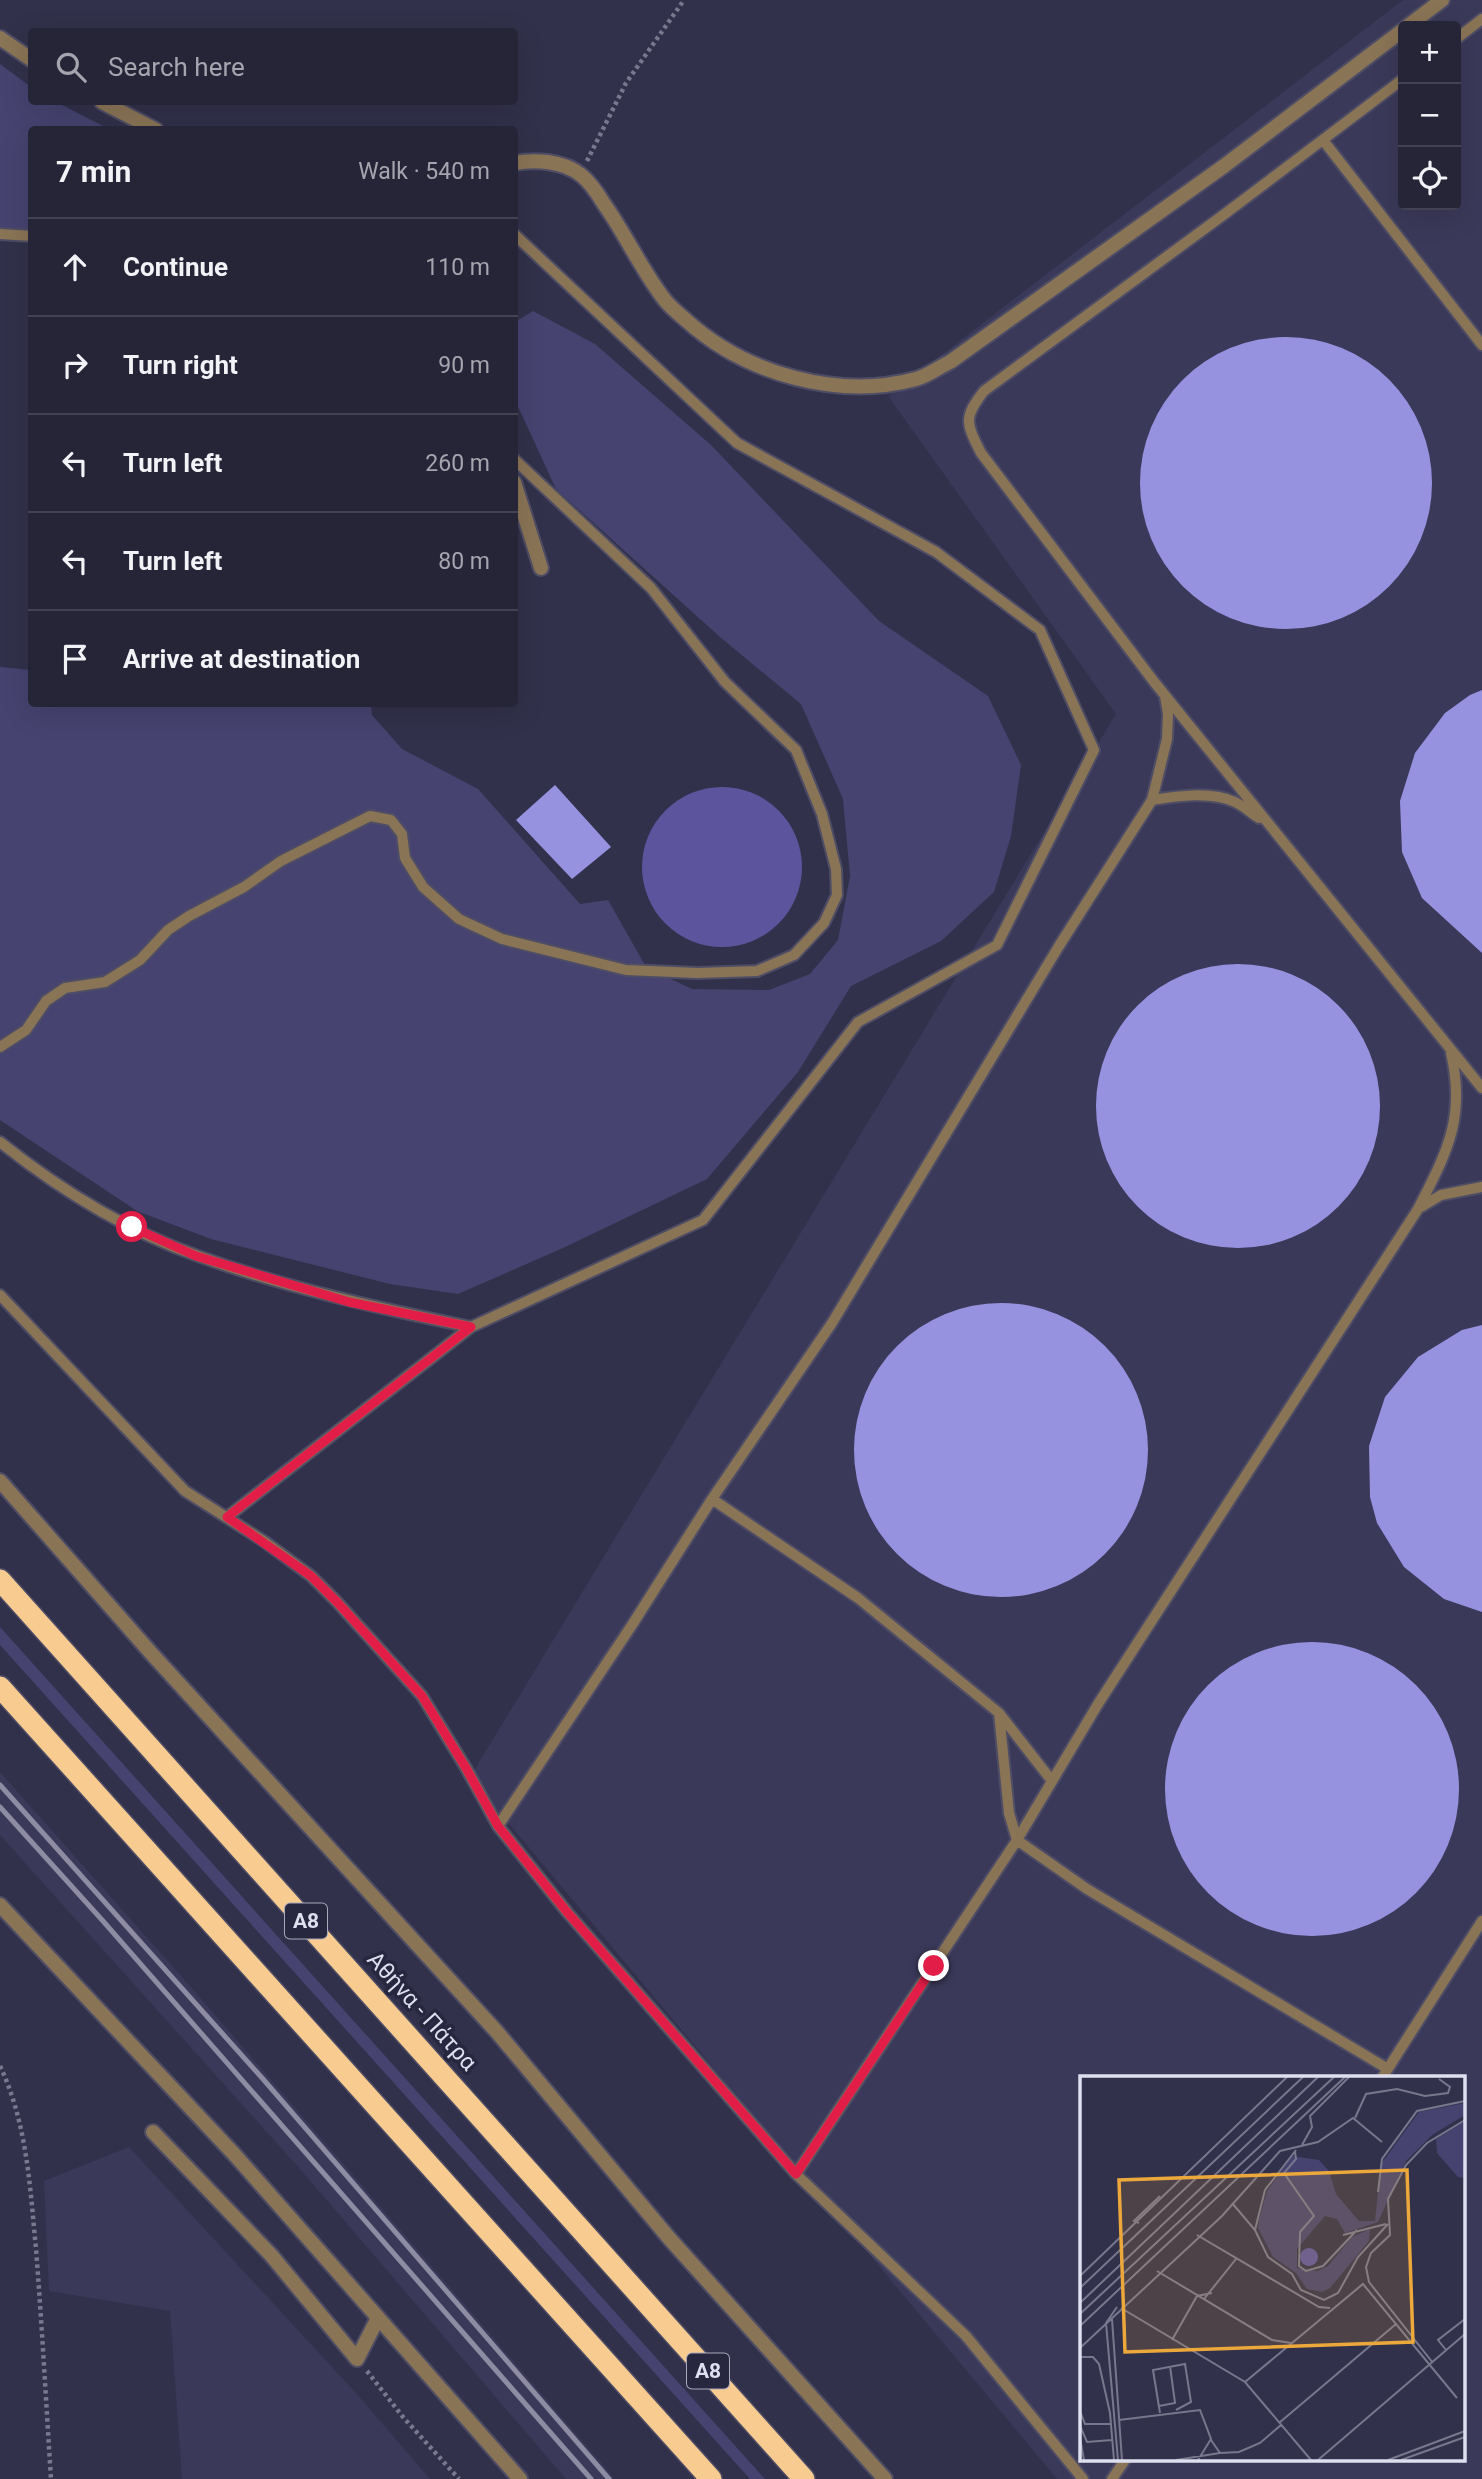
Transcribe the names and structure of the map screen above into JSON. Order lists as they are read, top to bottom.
{
  "streets": {
    "highway": ["Α8", "Αθήνα - Πάτρα"]
  },
  "page": {
    "map_buttons": ["+", "−"],
    "search": "Search here",
    "heading": ["7 min", "Walk · 540 m"],
    "list": [
      ["Continue", "110 m"],
      ["Turn right", "90 m"],
      ["Turn left", "260 m"],
      ["Turn left", "80 m"],
      "Arrive at destination"
    ]
  }
}
